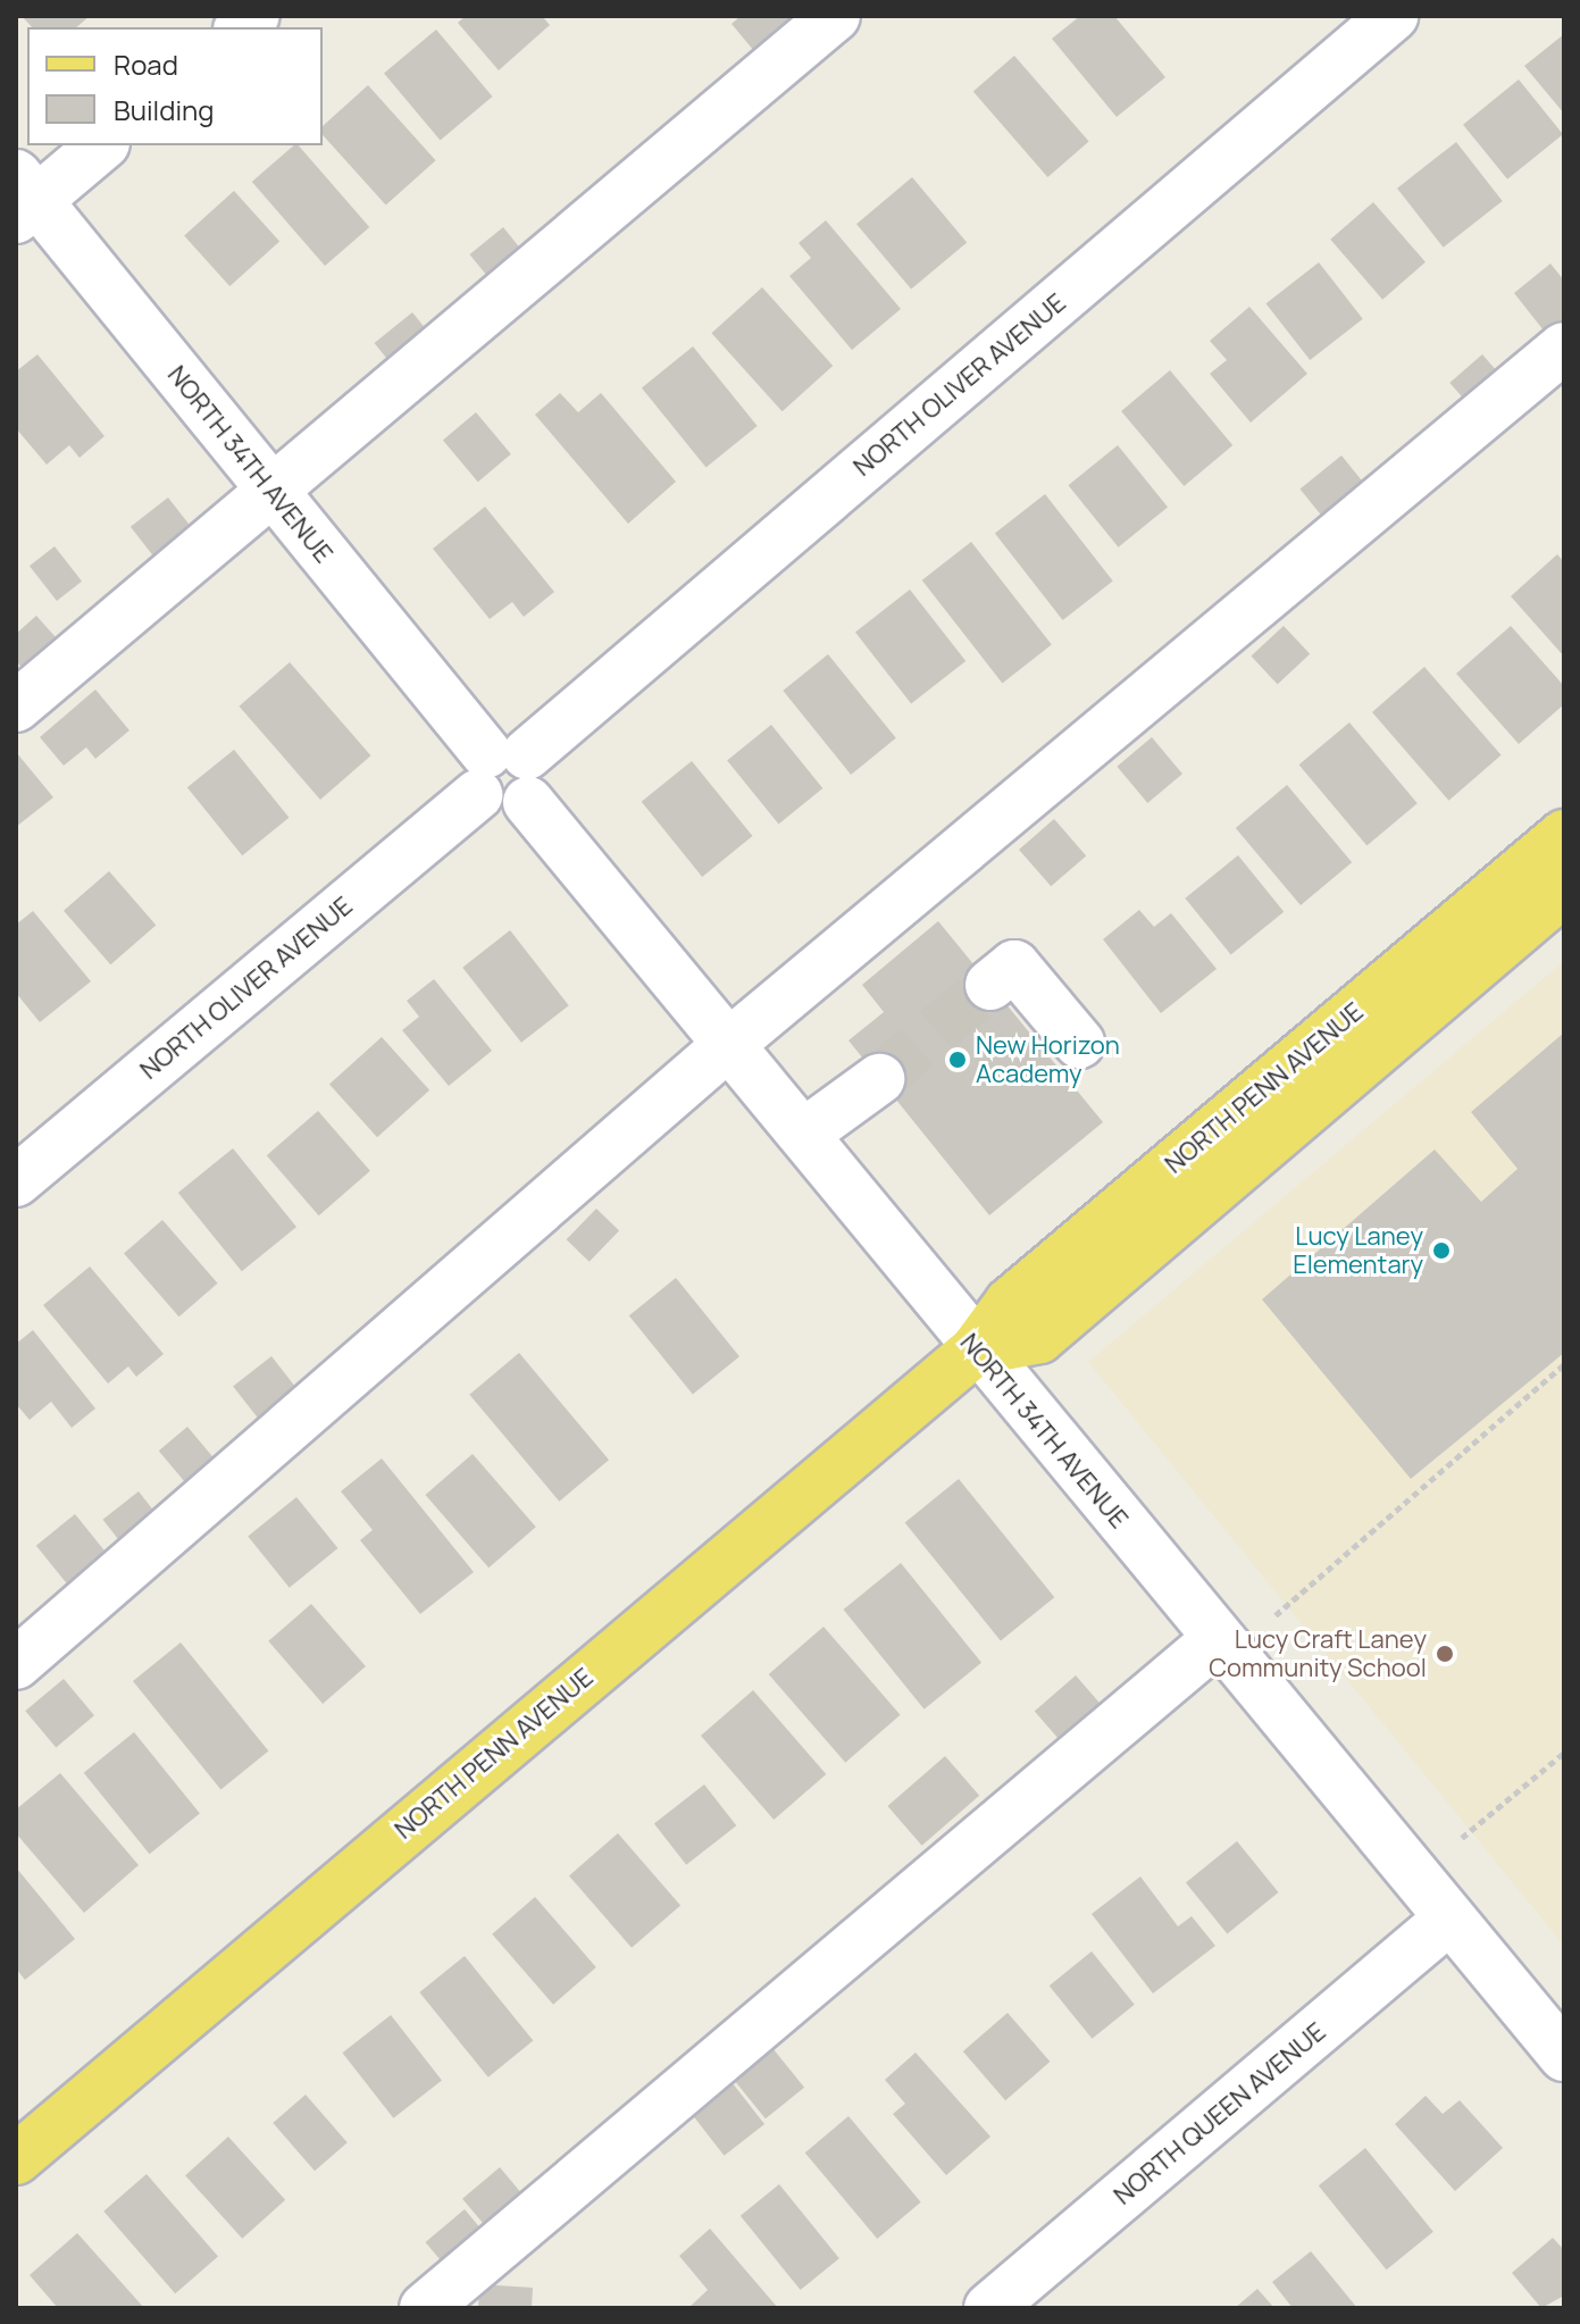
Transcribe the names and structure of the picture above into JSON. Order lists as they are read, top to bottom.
{
  "streets": {
    "main road": ["NORTH PENN AVENUE"],
    "street": ["NORTH OLIVER AVENUE", "NORTH 34TH AVENUE", "NORTH QUEEN AVENUE"]
  },
  "crossings": [
    ["NORTH OLIVER AVENUE", "NORTH 34TH AVENUE"],
    ["NORTH 34TH AVENUE", "NORTH PENN AVENUE"],
    ["NORTH 34TH AVENUE", "NORTH QUEEN AVENUE"]
  ],
  "places": ["New Horizon Academy", "Lucy Laney Elementary", "Lucy Craft Laney Community School"],
  "legend": ["Road", "Building"]
}
